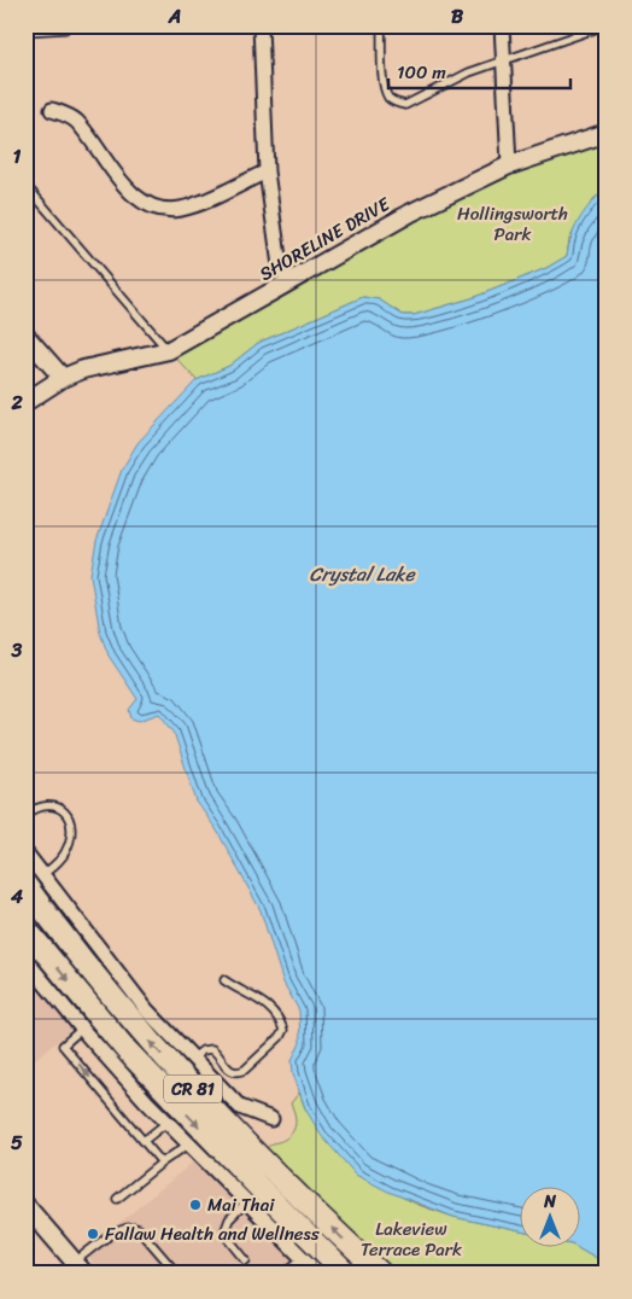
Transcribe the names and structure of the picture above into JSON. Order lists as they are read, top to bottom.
{
  "streets": {
    "main road": ["CR 81"],
    "street": ["SHORELINE DRIVE"]
  },
  "water": ["Crystal Lake"],
  "parks": ["Hollingsworth Park", "Lakeview Terrace Park"],
  "places": ["Mai Thai", "Fallaw Health and Wellness"],
  "scale_bar": "100 m",
  "north": "top",
  "grid": {
    "columns": ["A", "B"],
    "rows": [
      "1",
      "2",
      "3",
      "4",
      "5"
    ]
  }
}
